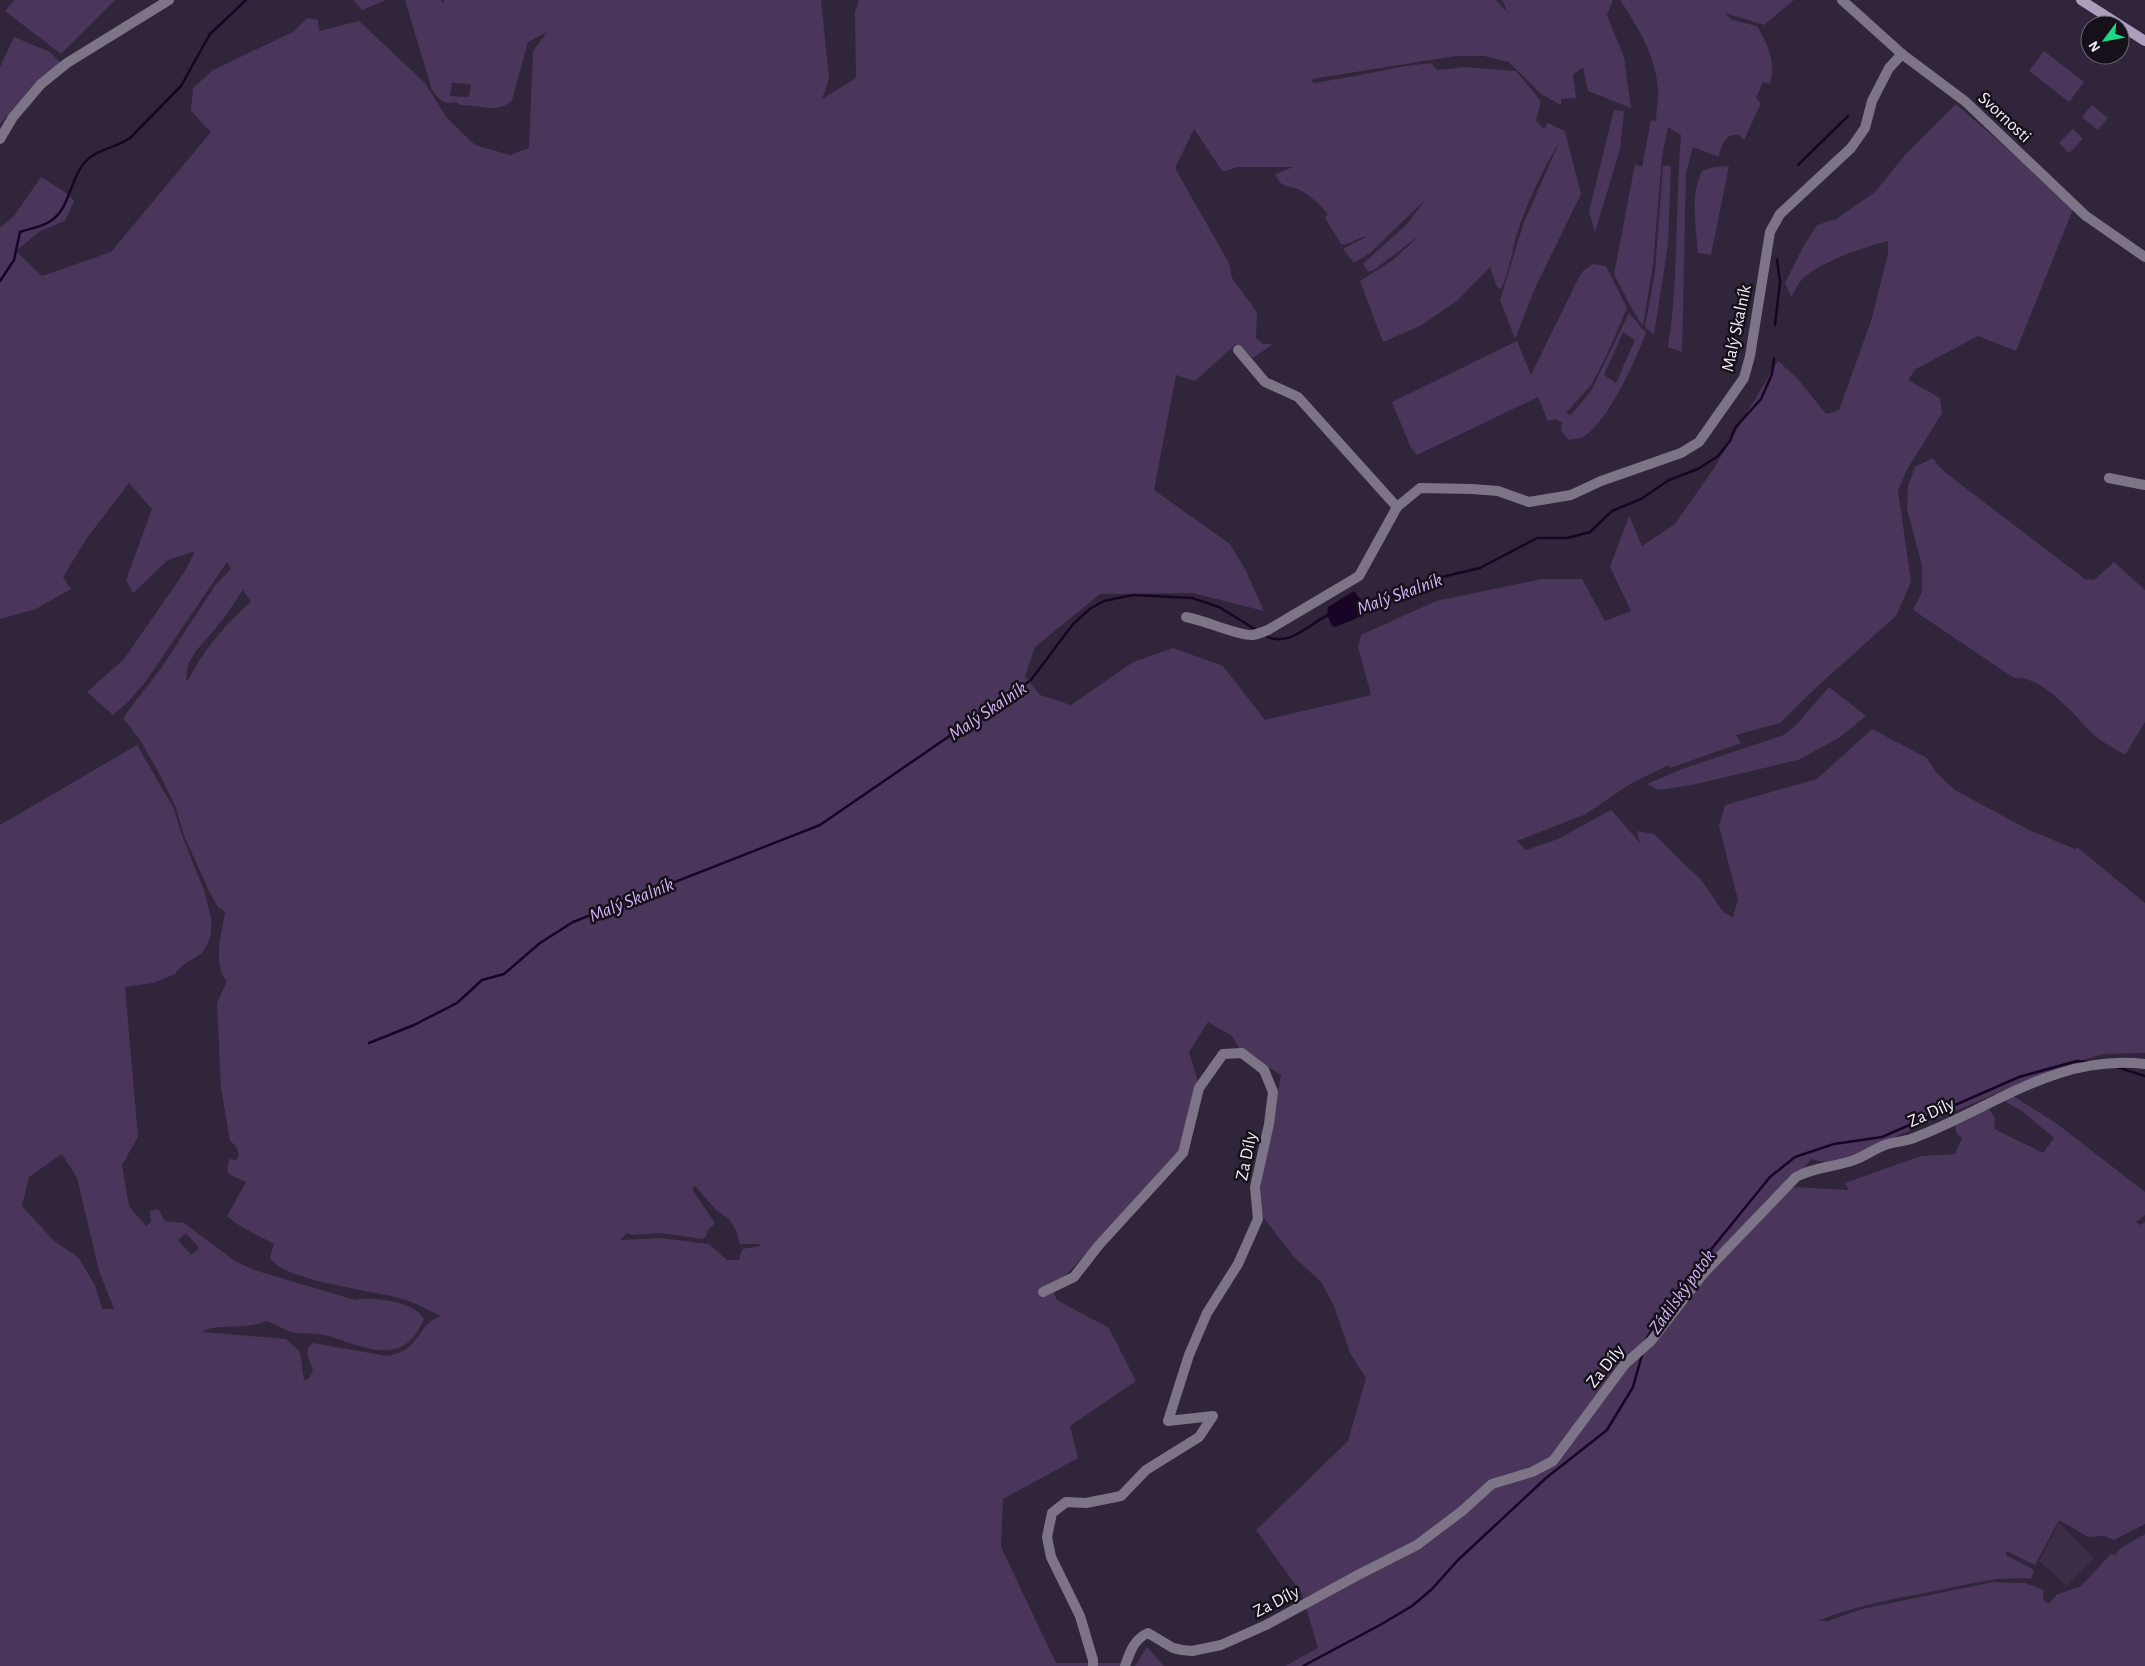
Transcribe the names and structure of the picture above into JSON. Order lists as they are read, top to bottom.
{
  "streets": {
    "street": ["Svornosti", "Malý Skalník", "Za Díly"]
  },
  "crossings": [
    ["Svornosti", "Malý Skalník"]
  ],
  "water": ["Malý Skalník", "Zádilský potok"],
  "north": "bottom left"
}
